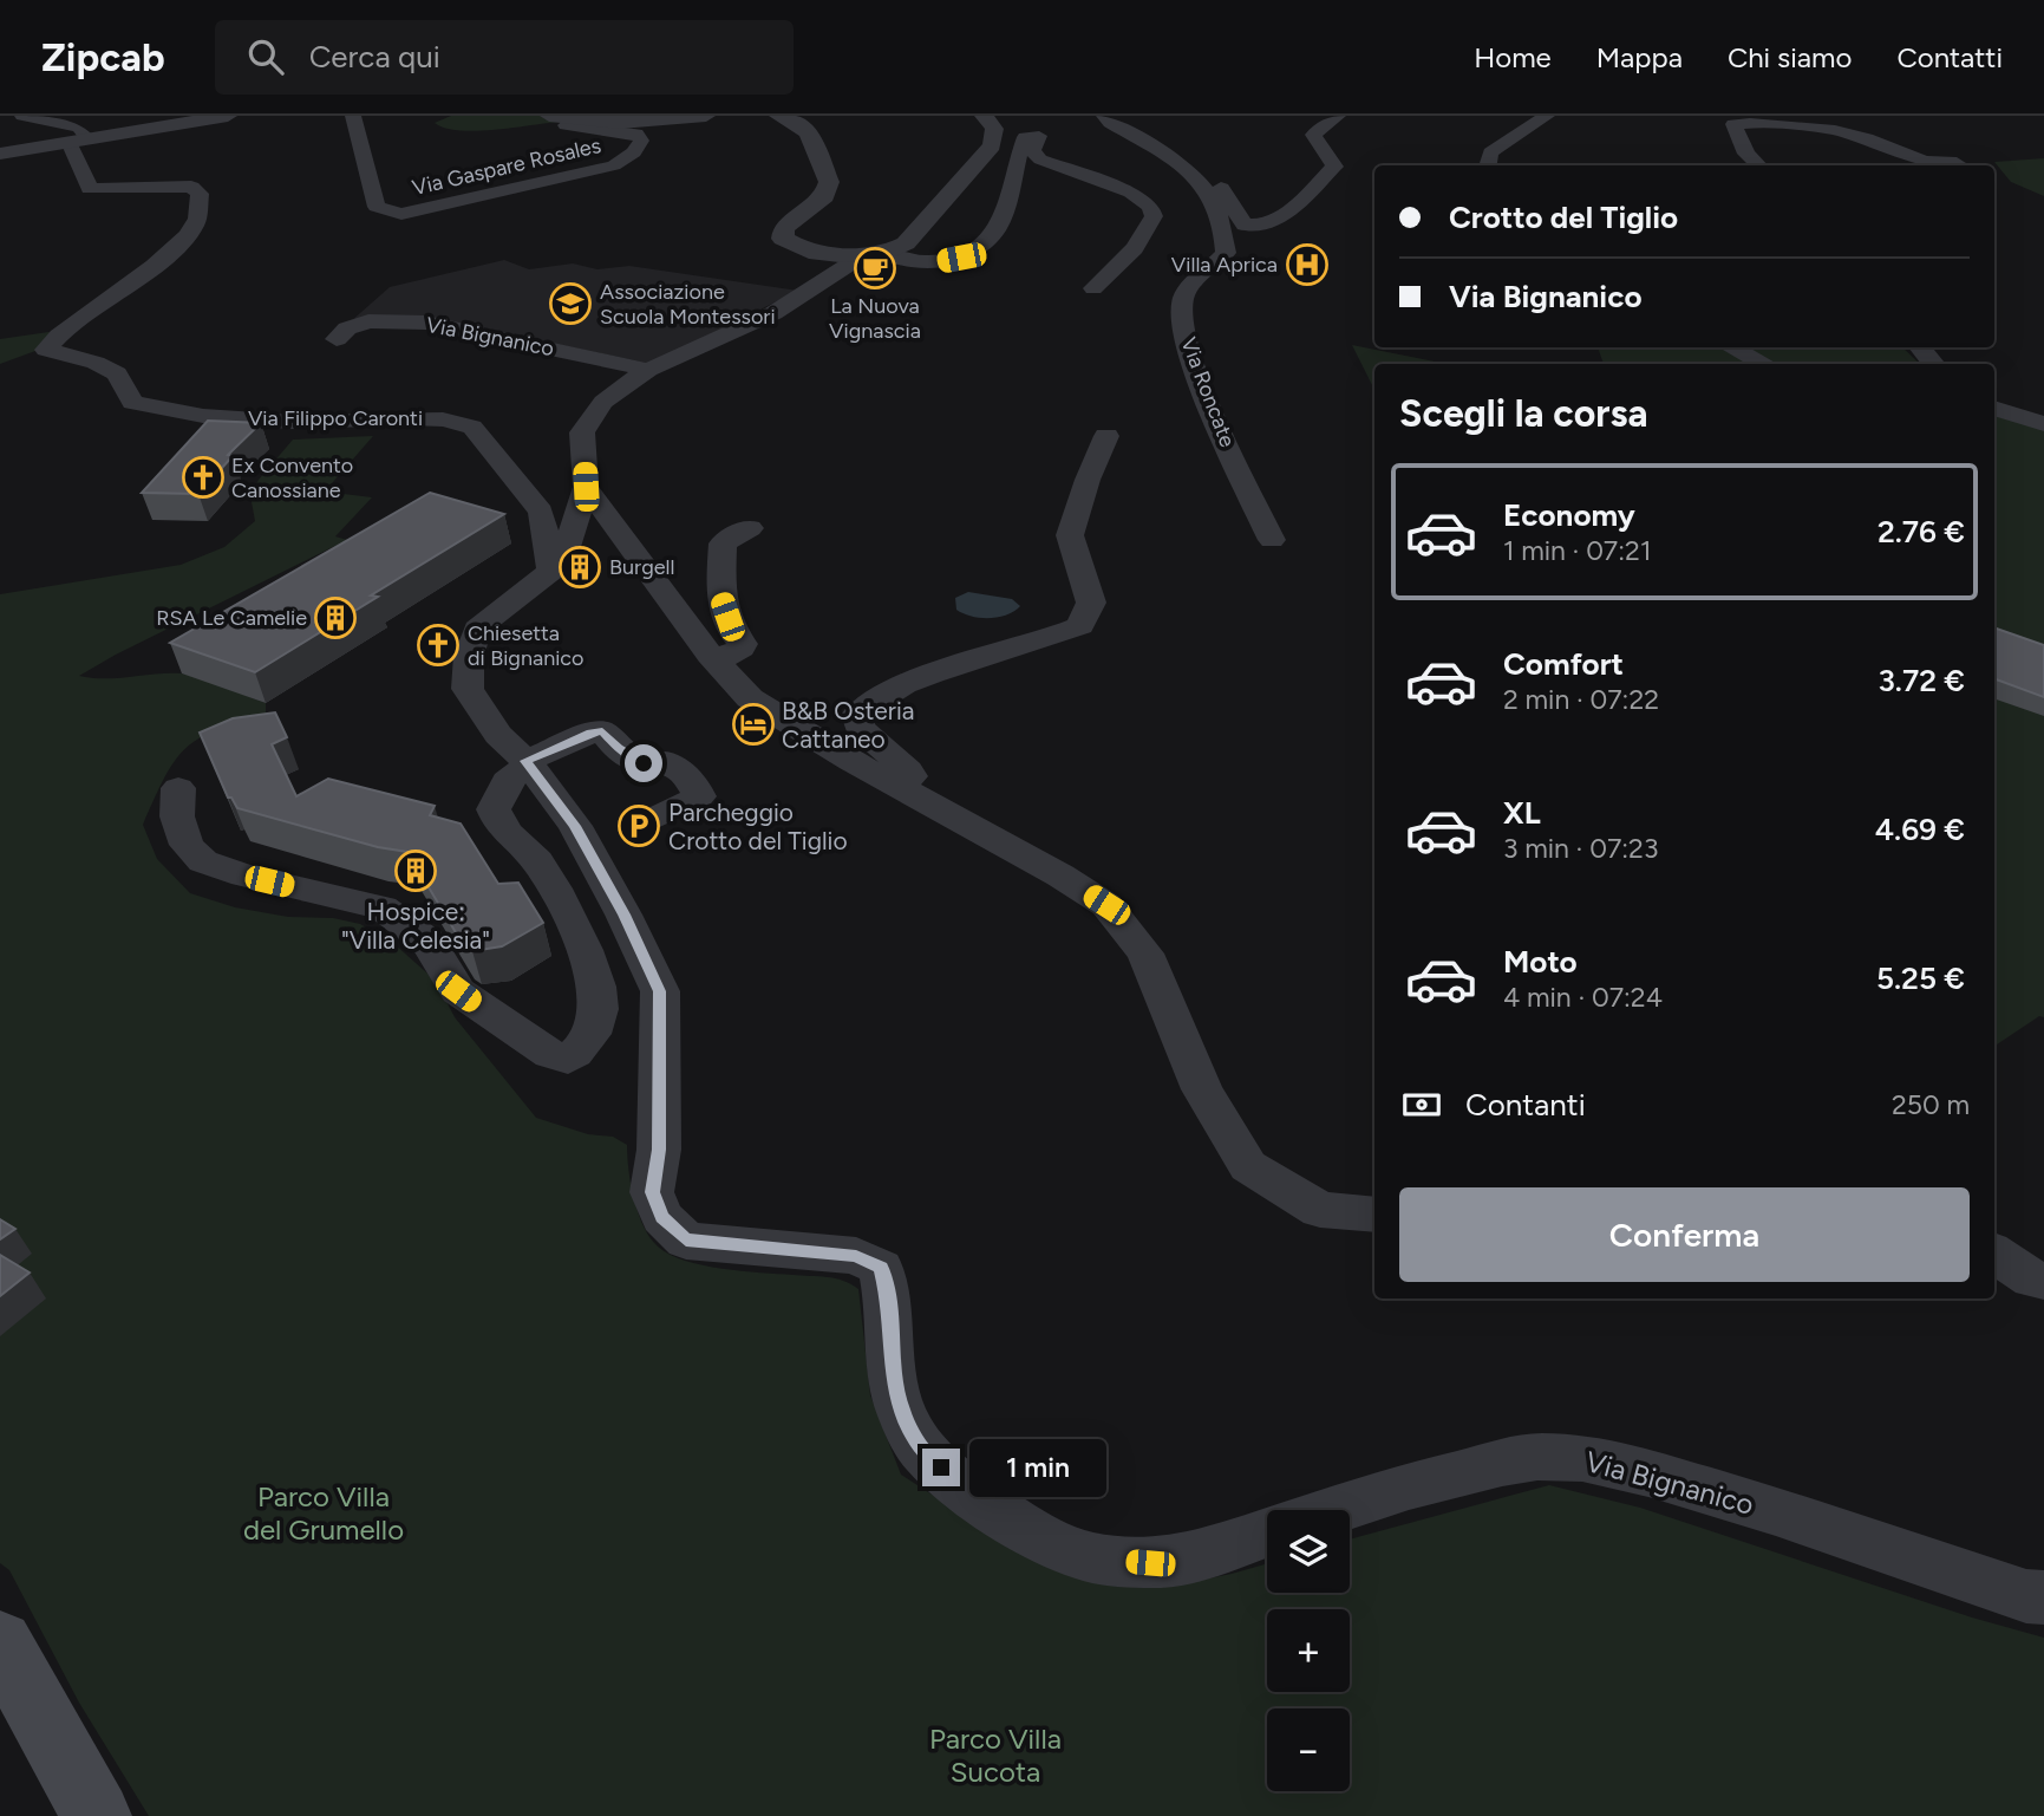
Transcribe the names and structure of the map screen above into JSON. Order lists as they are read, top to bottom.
{
  "streets": {
    "street": [
      "Via Gaspare Rosales",
      "Via Bignanico",
      "Via Roncate",
      "Via Filippo Caronti"
    ]
  },
  "parks": ["Parco Villa del Grumello", "Parco Villa Sucota"],
  "places": {
    "hospital": ["Villa Aprica"],
    "cafe": ["La Nuova Vignascia"],
    "school or university": ["Associazione Scuola Montessori"],
    "church": ["Ex Convento Canossiane", "Chiesetta di Bignanico"],
    "building": ["Burgell", "RSA Le Camelie", "Hospice: \"Villa Celesia\""],
    "hotel": ["B&B Osteria Cattaneo"],
    "parking": ["Parcheggio Crotto del Tiglio"]
  },
  "page": {
    "header": "Zipcab",
    "search": "Cerca qui",
    "nav": [
      "Home",
      "Mappa",
      "Chi siamo",
      "Contatti"
    ],
    "banner": ["Crotto del Tiglio", "Via Bignanico"],
    "heading": "Scegli la corsa",
    "list": [
      {
        "name": "Economy",
        "note": "1 min · 07:21",
        "value": "2.76 €"
      },
      {
        "name": "Comfort",
        "note": "2 min · 07:22",
        "value": "3.72 €"
      },
      {
        "name": "XL",
        "note": "3 min · 07:23",
        "value": "4.69 €"
      },
      {
        "name": "Moto",
        "note": "4 min · 07:24",
        "value": "5.25 €"
      }
    ],
    "pay": ["Contanti", "250 m"],
    "buttons": "Conferma",
    "bubble": "1 min",
    "map_buttons": ["+", "−"]
  }
}
